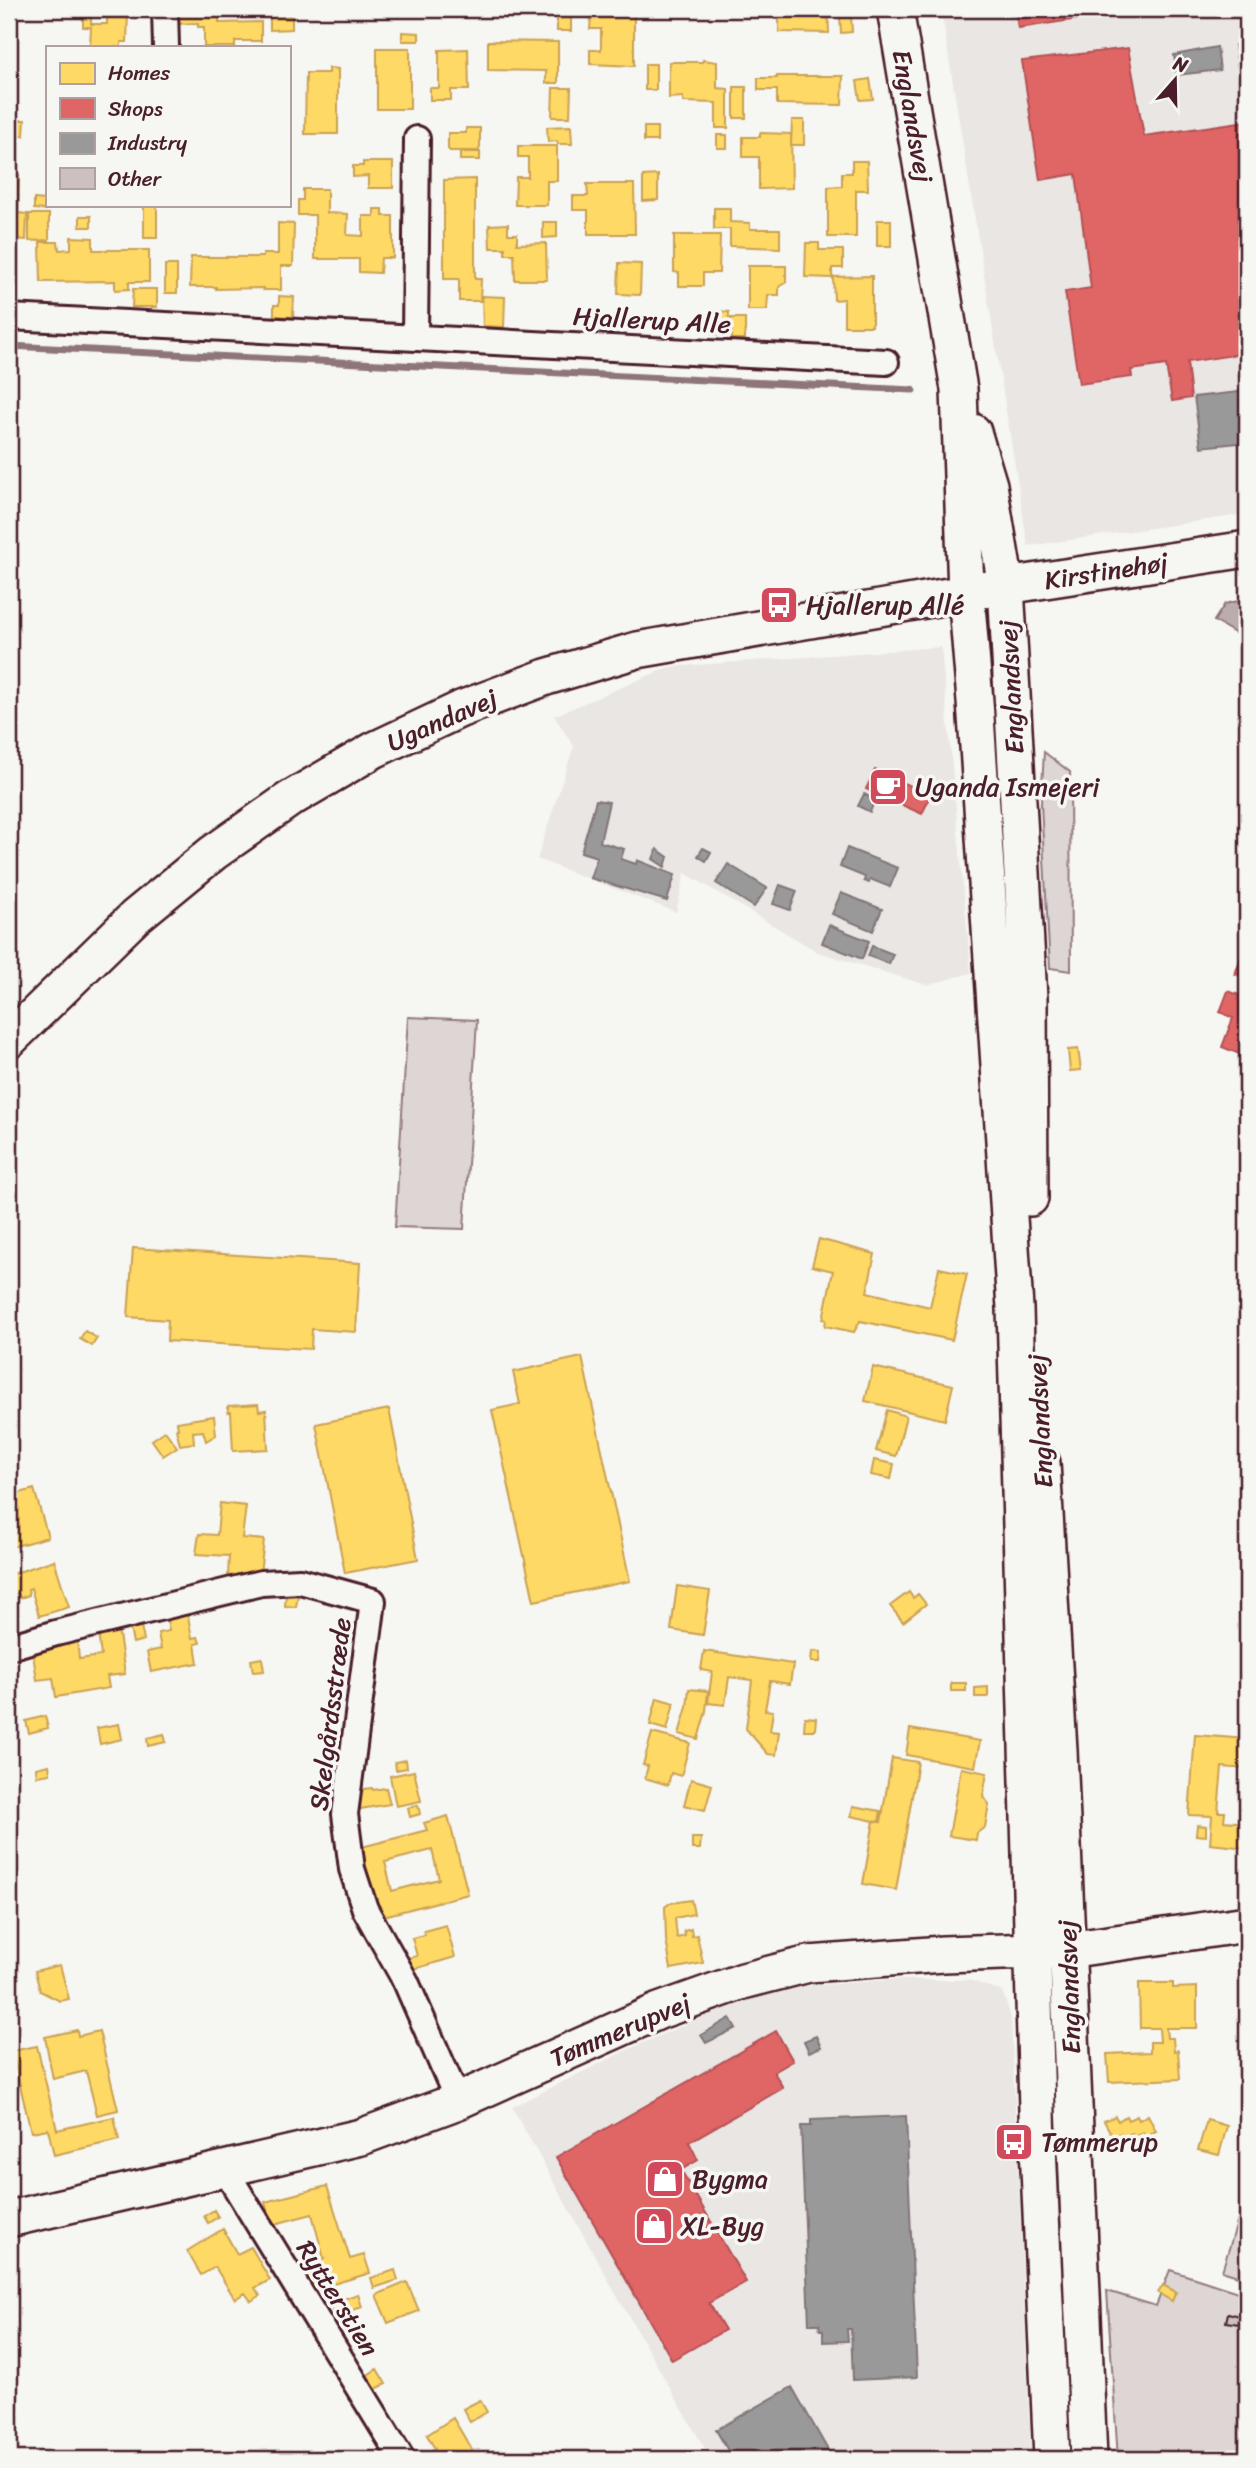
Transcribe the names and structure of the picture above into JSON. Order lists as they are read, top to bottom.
{
  "streets": {
    "main road": [
      "Englandsvej",
      "Kirstinehøj",
      "Ugandavej",
      "Tømmerupvej"
    ],
    "street": ["Hjallerup Alle", "Skelgårdsstræde", "Rytterstien"]
  },
  "crossings": [
    ["Englandsvej", "Kirstinehøj"],
    ["Englandsvej", "Ugandavej"],
    ["Englandsvej", "Tømmerupvej"],
    ["Kirstinehøj", "Ugandavej"],
    ["Skelgårdsstræde", "Tømmerupvej"],
    ["Tømmerupvej", "Rytterstien"]
  ],
  "places": {
    "bus stop": ["Hjallerup Allé", "Tømmerup"],
    "cafe": ["Uganda Ismejeri"],
    "shop": ["Bygma", "XL-Byg"]
  },
  "legend": [
    "Homes",
    "Shops",
    "Industry",
    "Other"
  ],
  "north": "top"
}
